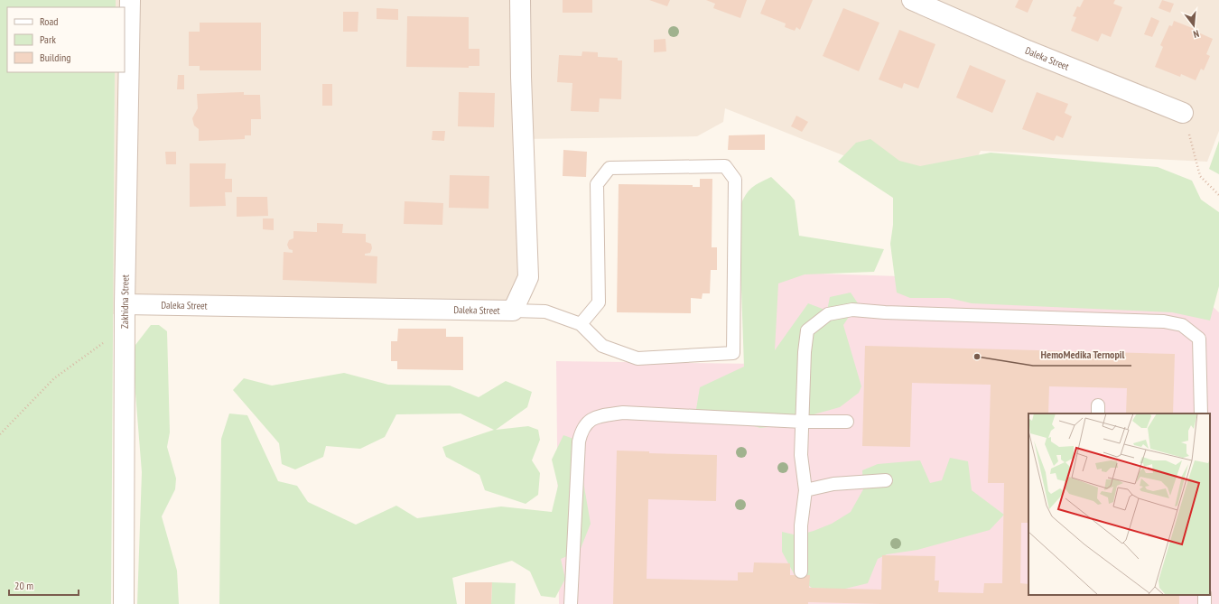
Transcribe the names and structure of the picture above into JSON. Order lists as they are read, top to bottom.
{
  "streets": {
    "street": ["Daleka Street", "Zakhidna Street"]
  },
  "crossings": [
    ["Daleka Street", "Zakhidna Street"]
  ],
  "places": ["HemoMedika Ternopil"],
  "legend": ["Road", "Park", "Building"],
  "scale_bar": "20 m",
  "north": "bottom"
}
